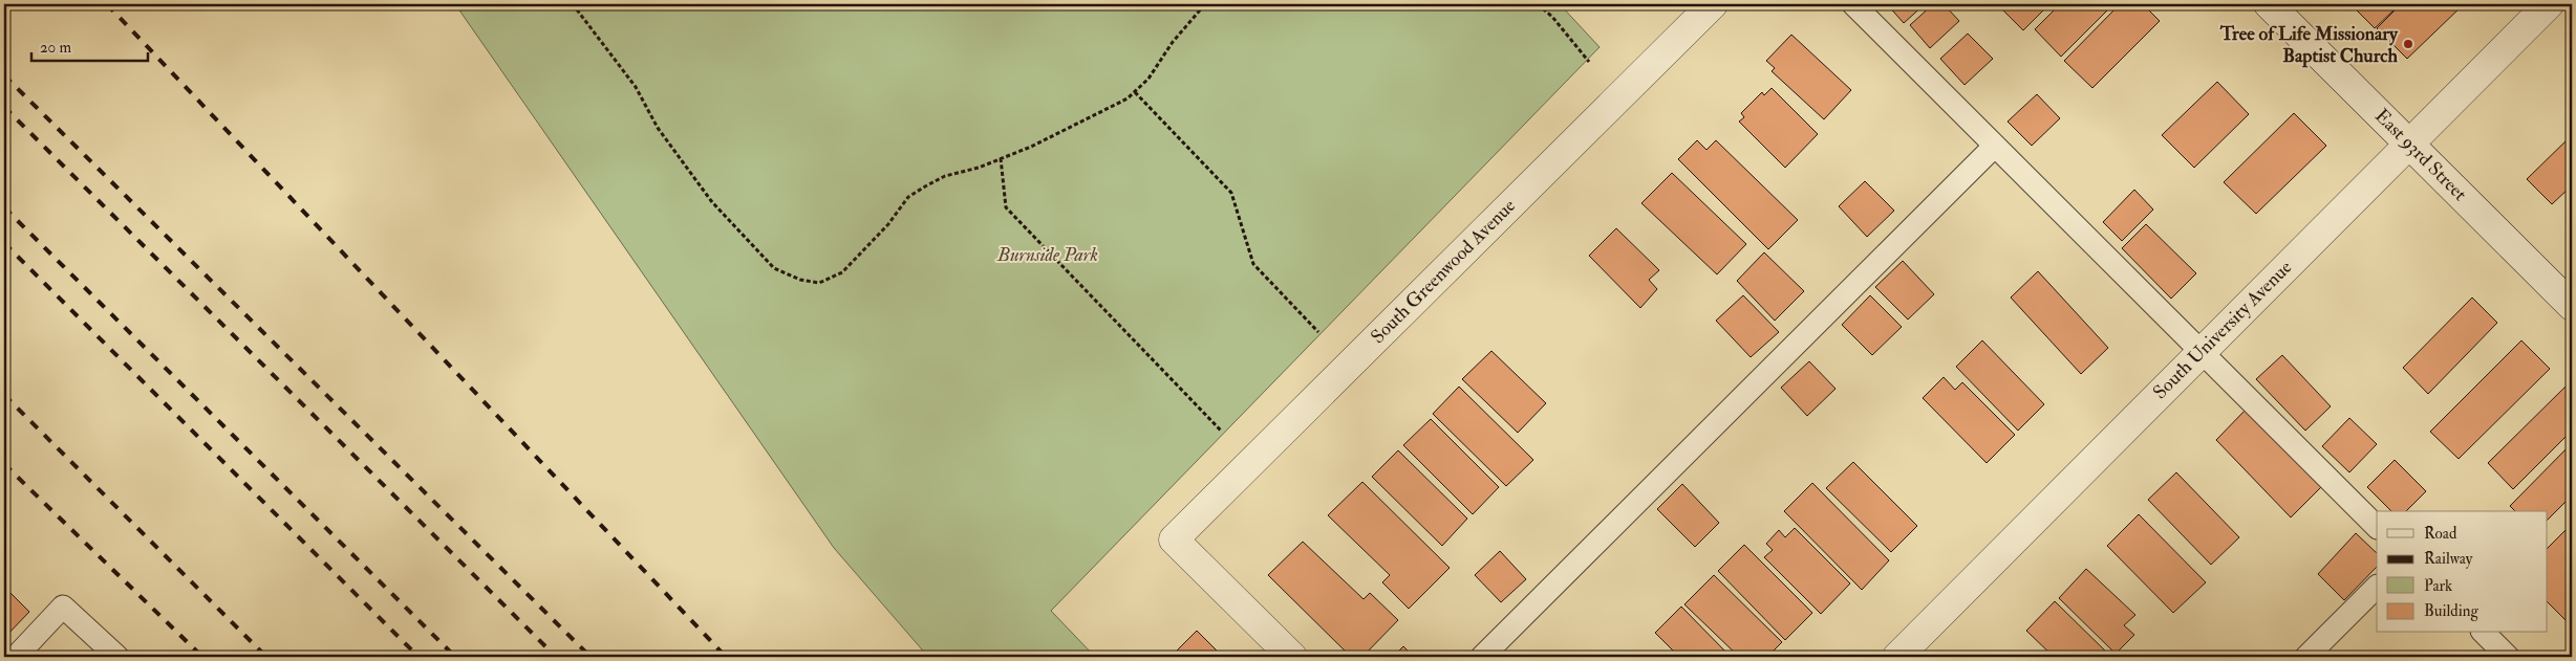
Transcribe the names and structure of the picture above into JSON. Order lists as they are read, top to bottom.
{
  "streets": {
    "street": ["East 93rd Street", "South Greenwood Avenue", "South University Avenue"]
  },
  "crossings": [
    ["East 93rd Street", "South University Avenue"]
  ],
  "parks": ["Burnside Park"],
  "places": ["Tree of Life Missionary Baptist Church"],
  "legend": [
    "Road",
    "Railway",
    "Park",
    "Building"
  ],
  "scale_bar": "20 m"
}
